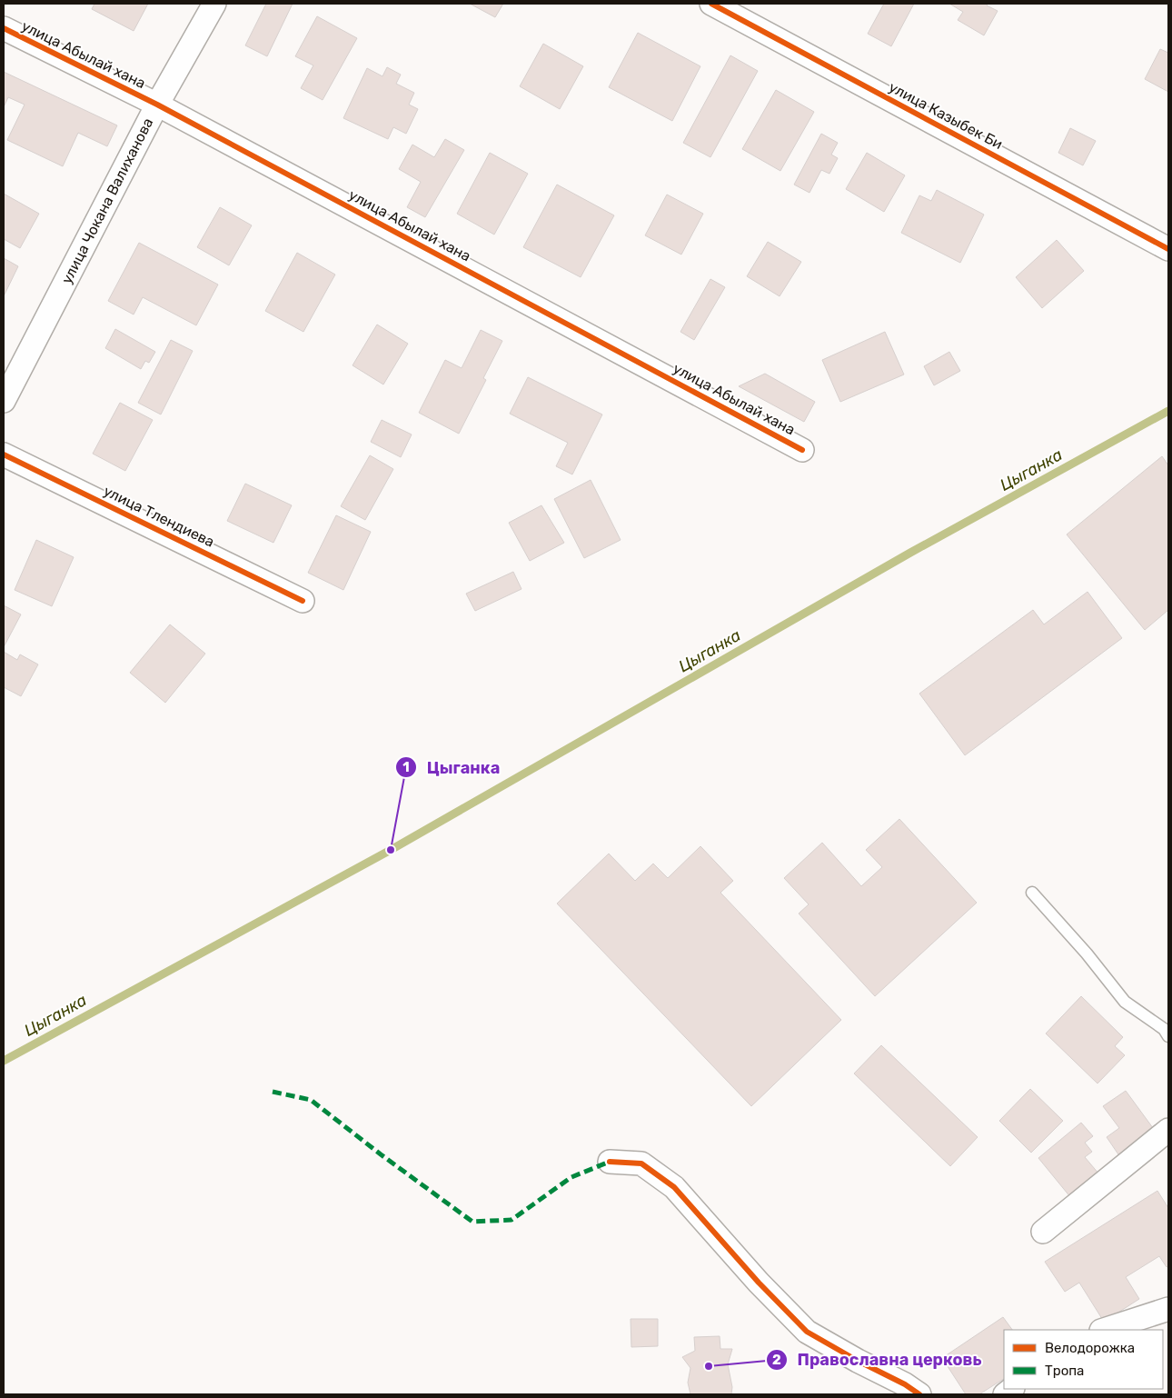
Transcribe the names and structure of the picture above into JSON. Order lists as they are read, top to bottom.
{
  "streets": {
    "street": [
      "улица Абылай хана",
      "улица Казыбек Би",
      "улица Чокана Валиханова",
      "улица Тлендиева"
    ]
  },
  "crossings": [
    ["улица Абылай хана", "улица Чокана Валиханова"]
  ],
  "water": ["Цыганка"],
  "places": ["Цыганка", "Православна церковь"],
  "legend": ["Велодорожка", "Тропа"]
}
